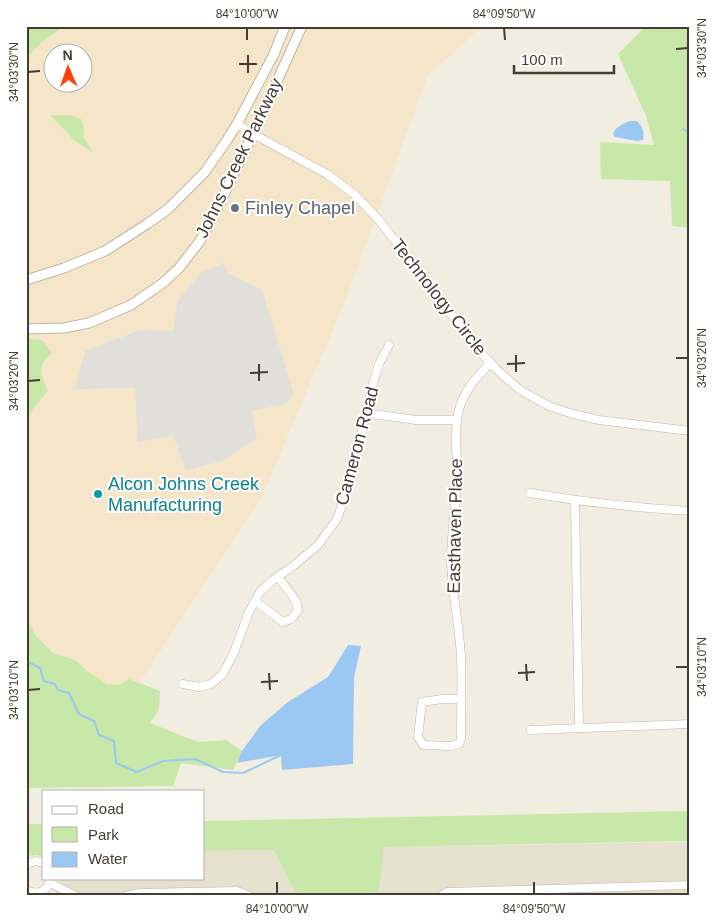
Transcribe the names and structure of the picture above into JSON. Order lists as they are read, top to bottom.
{
  "streets": {
    "street": [
      "Johns Creek Parkway",
      "Technology Circle",
      "Cameron Road",
      "Easthaven Place"
    ]
  },
  "crossings": [
    ["Johns Creek Parkway", "Technology Circle"],
    ["Technology Circle", "Easthaven Place"]
  ],
  "places": ["Finley Chapel", "Alcon Johns Creek Manufacturing"],
  "legend": ["Road", "Park", "Water"],
  "scale_bar": "100 m",
  "north": "top",
  "coordinates": [
    "84°10'00\"W",
    "84°09'50\"W",
    "34°03'30\"N",
    "34°03'20\"N",
    "34°03'10\"N"
  ]
}
